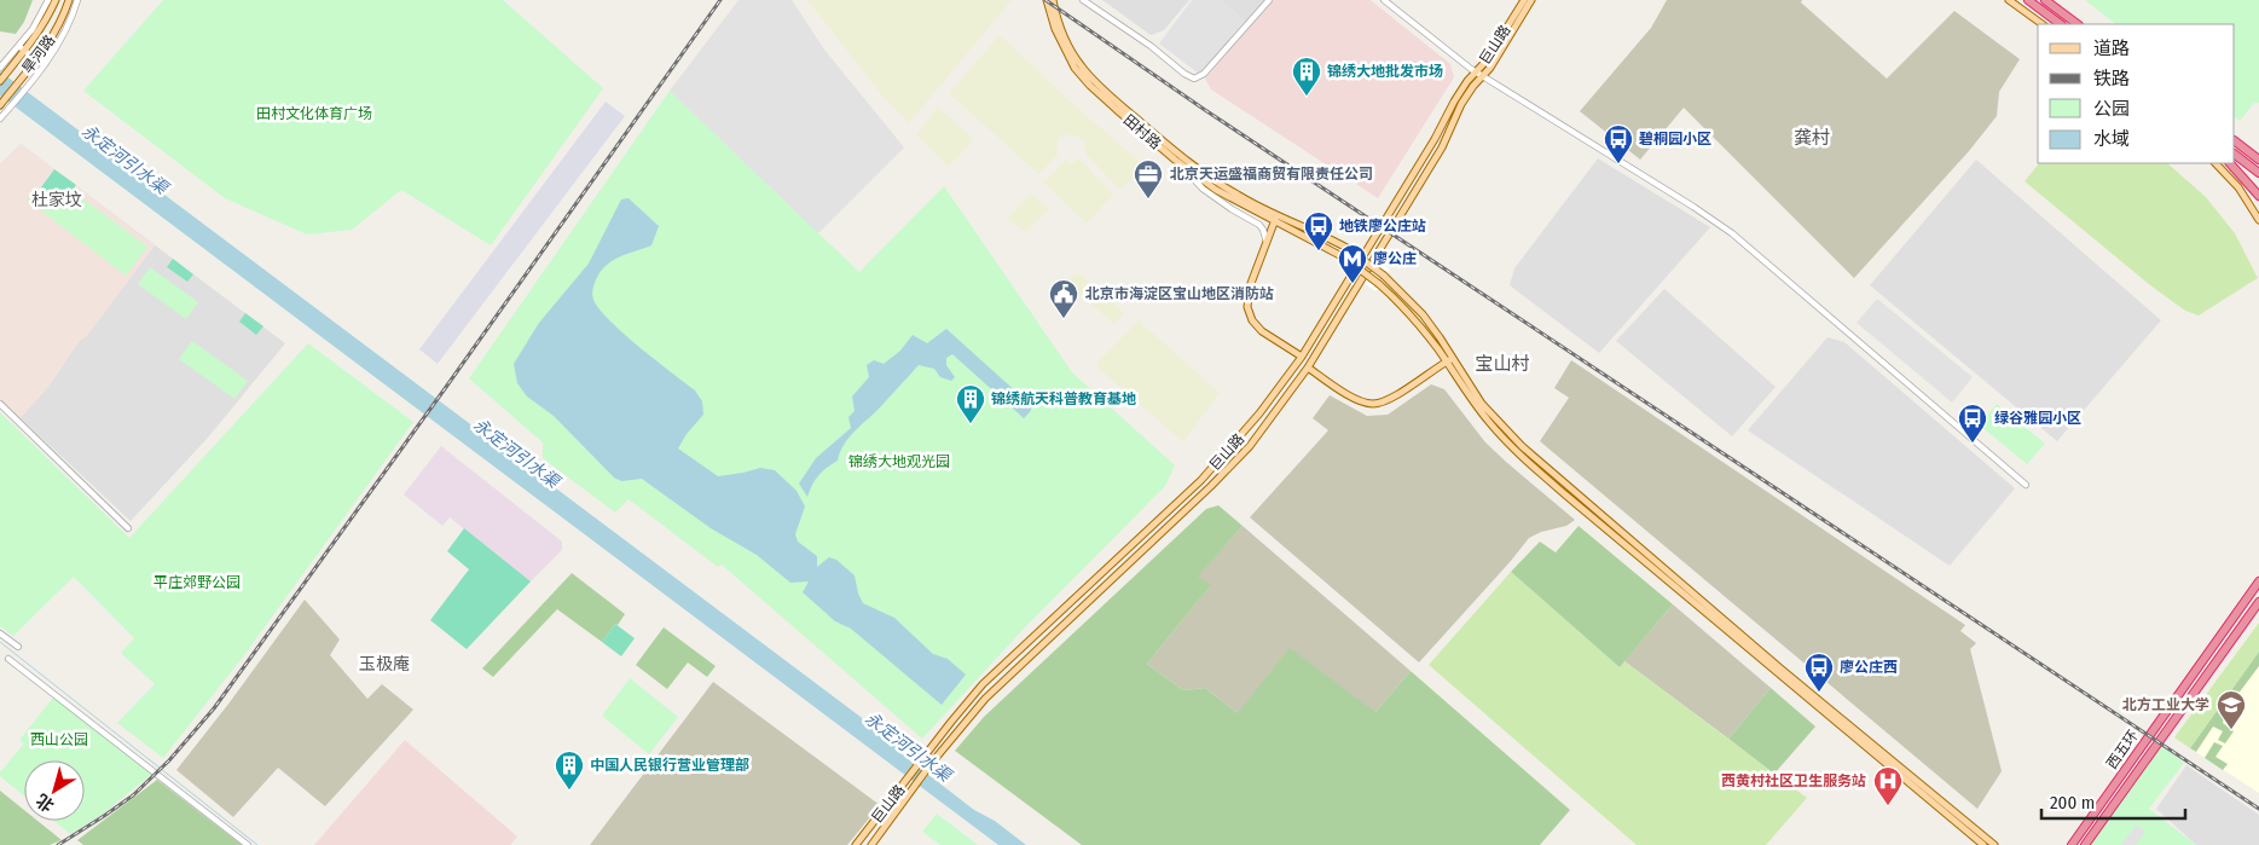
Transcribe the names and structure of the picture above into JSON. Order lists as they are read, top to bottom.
{
  "streets": {
    "highway": ["西五环"],
    "main road": ["巨山路", "旱河路", "田村路"]
  },
  "districts": [
    "龚村",
    "杜家坟",
    "宝山村",
    "玉极庵"
  ],
  "water": ["永定河引水渠"],
  "parks": [
    "田村文化体育广场",
    "锦绣大地观光园",
    "平庄郊野公园",
    "西山公园"
  ],
  "places": {
    "building": ["锦绣大地批发市场", "锦绣航天科普教育基地", "中国人民银行营业管理部"],
    "bus stop": [
      "碧桐园小区",
      "地铁廖公庄站",
      "绿谷雅园小区",
      "廖公庄西"
    ],
    "office": ["北京天运盛福商贸有限责任公司"],
    "metro station": ["廖公庄"],
    "public building": ["北京市海淀区宝山地区消防站"],
    "school or university": ["北方工业大学"],
    "hospital": ["西黄村社区卫生服务站"]
  },
  "legend": [
    "道路",
    "铁路",
    "公园",
    "水域"
  ],
  "scale_bar": "200 m",
  "north": "bottom left"
}
